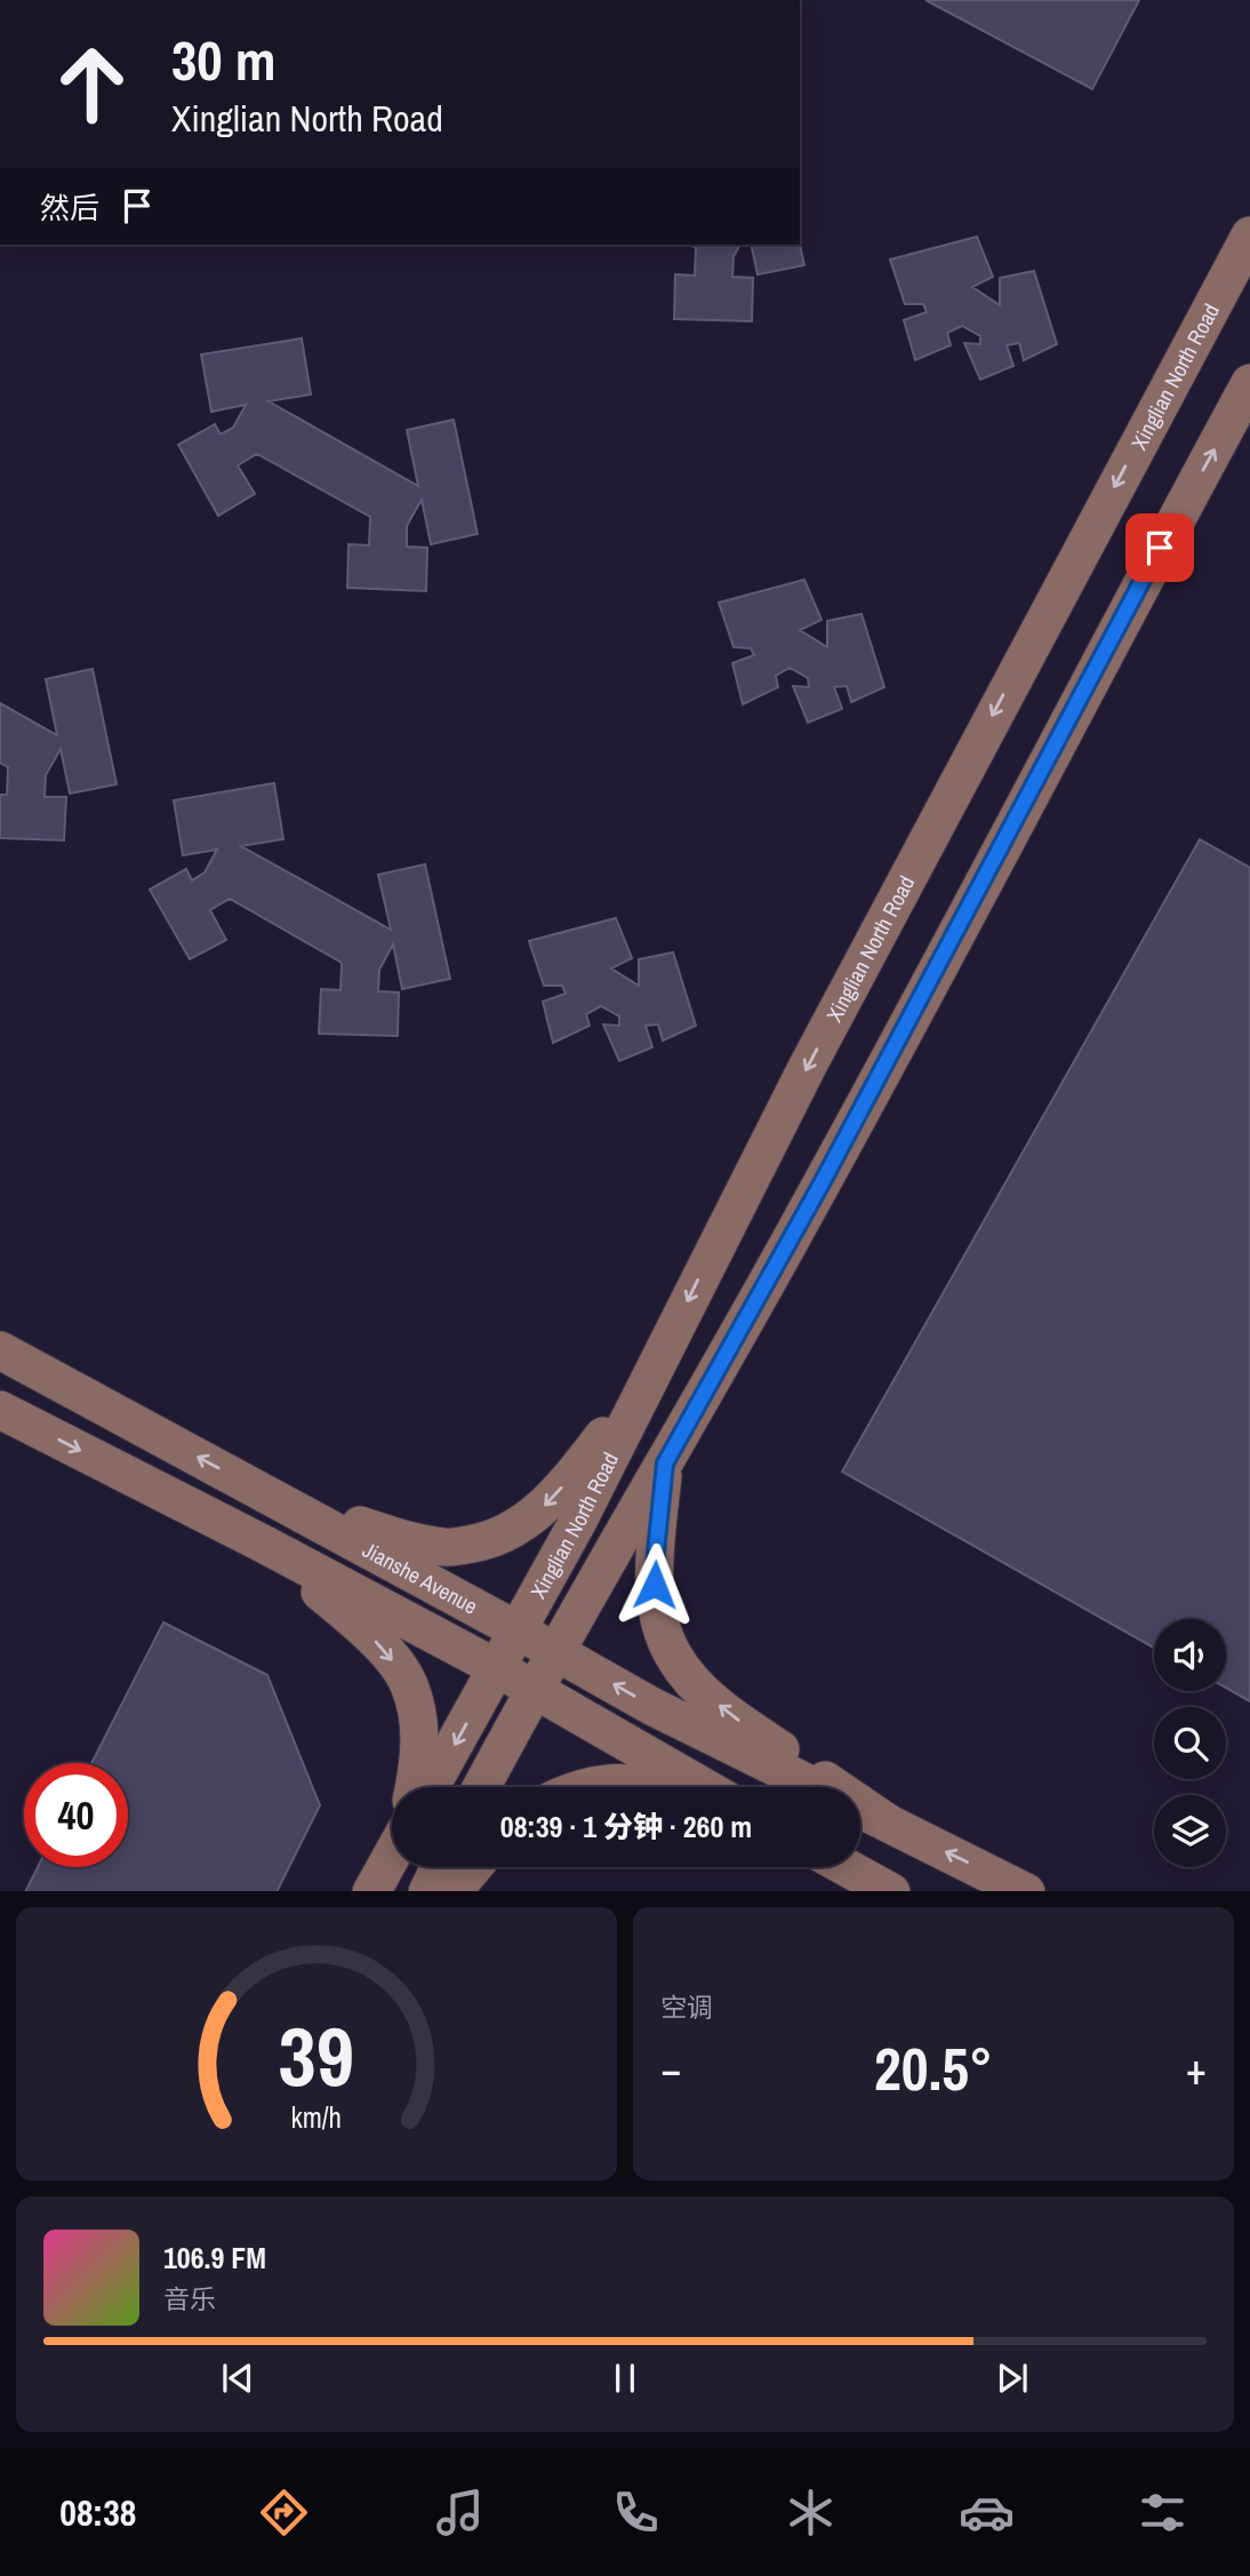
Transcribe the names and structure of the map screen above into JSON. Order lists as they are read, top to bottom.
{
  "streets": {
    "street": ["Xinglian North Road", "Jianshe Avenue"]
  },
  "crossings": [
    ["Xinglian North Road", "Jianshe Avenue"]
  ],
  "page": {
    "turn": ["30 m", "Xinglian North Road"],
    "then": "然后",
    "limit": "40",
    "trip": "08:39 · 1 分钟 · 260 m",
    "tile": "空调",
    "heat": ["−", "20.5°", "+"],
    "song": ["106.9 FM", "音乐"],
    "tabs": "08:38",
    "gauge": ["39", "km/h"]
  }
}
